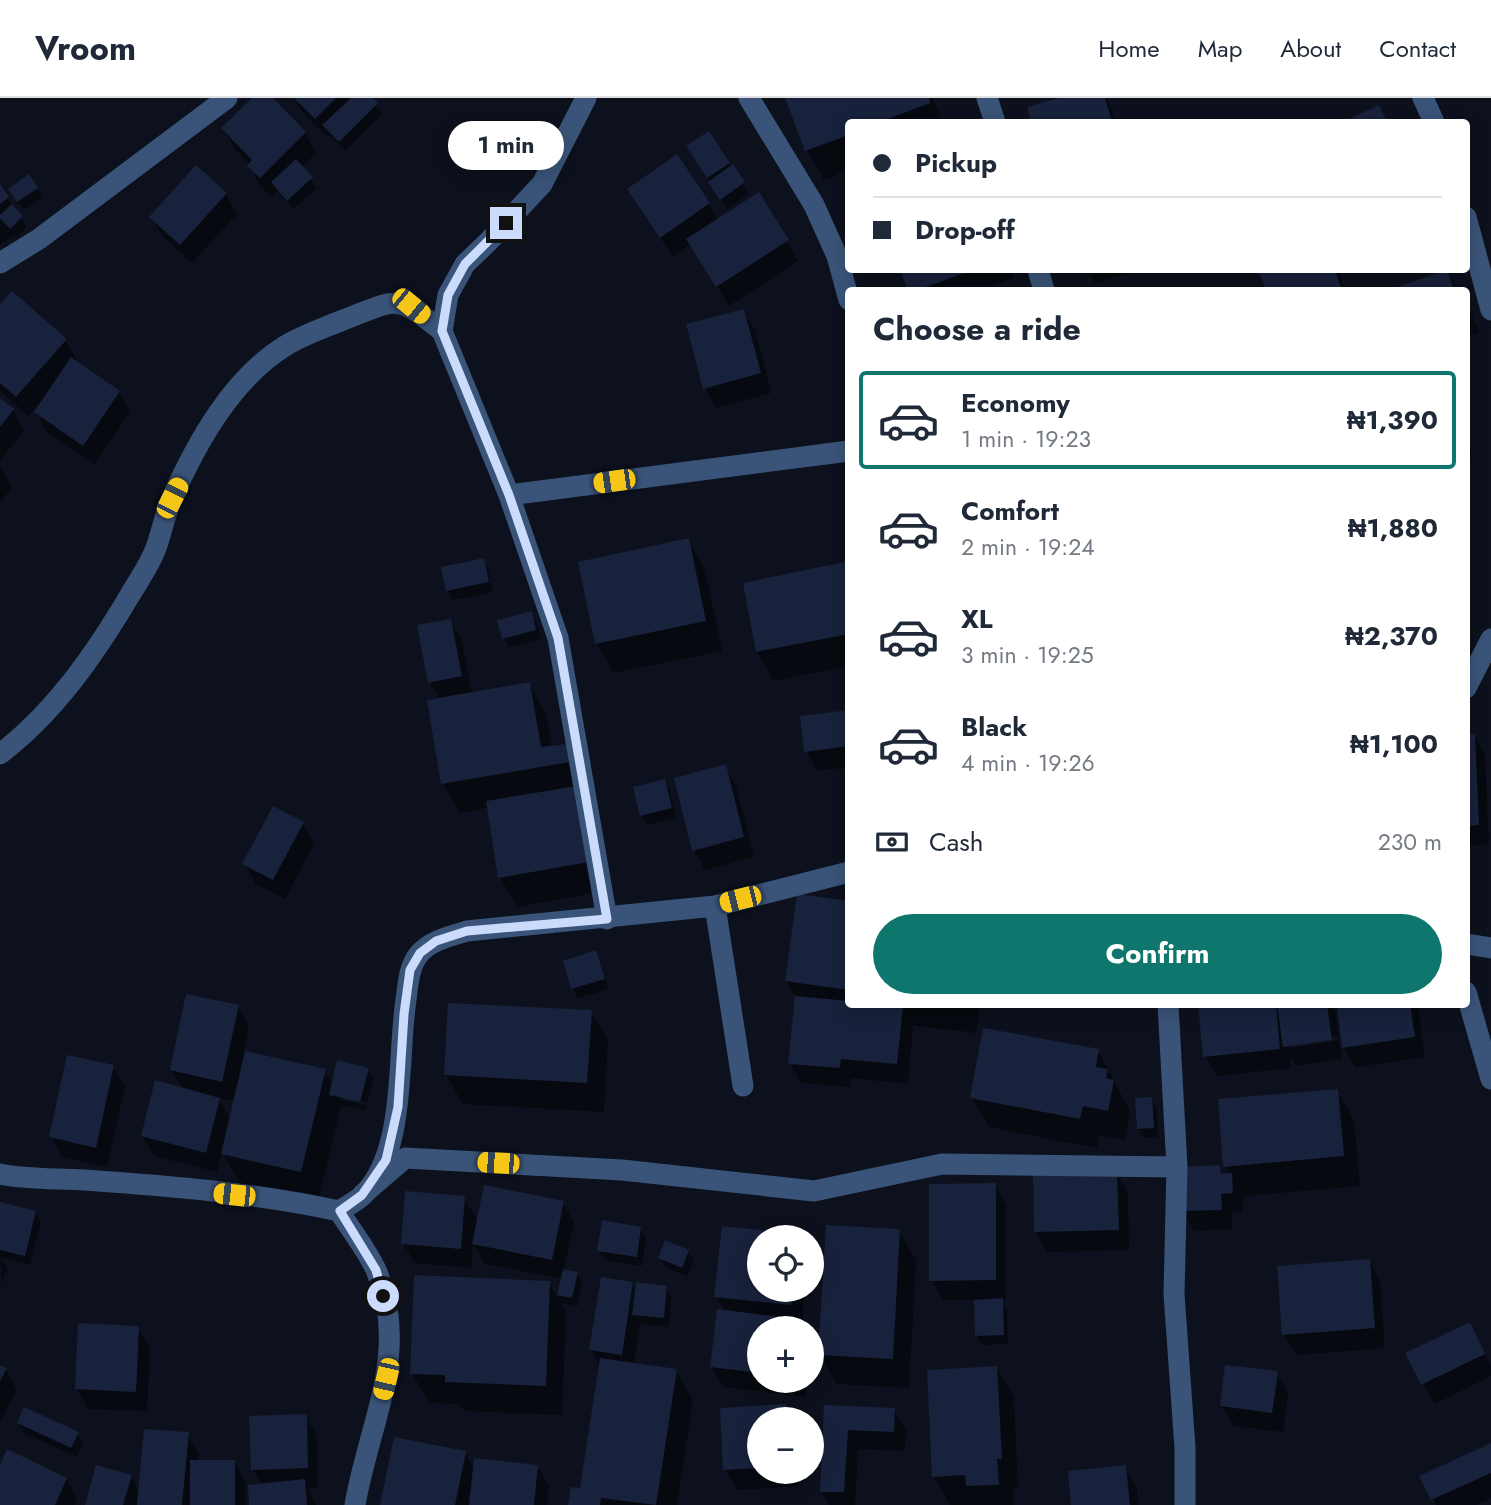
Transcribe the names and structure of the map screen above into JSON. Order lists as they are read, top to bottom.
{
  "page": {
    "header": "Vroom",
    "nav": [
      "Home",
      "Map",
      "About",
      "Contact"
    ],
    "banner": ["Pickup", "Drop-off"],
    "bubble": "1 min",
    "heading": "Choose a ride",
    "list": [
      {
        "name": "Economy",
        "note": "1 min · 19:23",
        "value": "₦1,390"
      },
      {
        "name": "Comfort",
        "note": "2 min · 19:24",
        "value": "₦1,880"
      },
      {
        "name": "XL",
        "note": "3 min · 19:25",
        "value": "₦2,370"
      },
      {
        "name": "Black",
        "note": "4 min · 19:26",
        "value": "₦1,100"
      }
    ],
    "pay": ["Cash", "230 m"],
    "buttons": "Confirm",
    "map_buttons": ["+", "−"]
  }
}
